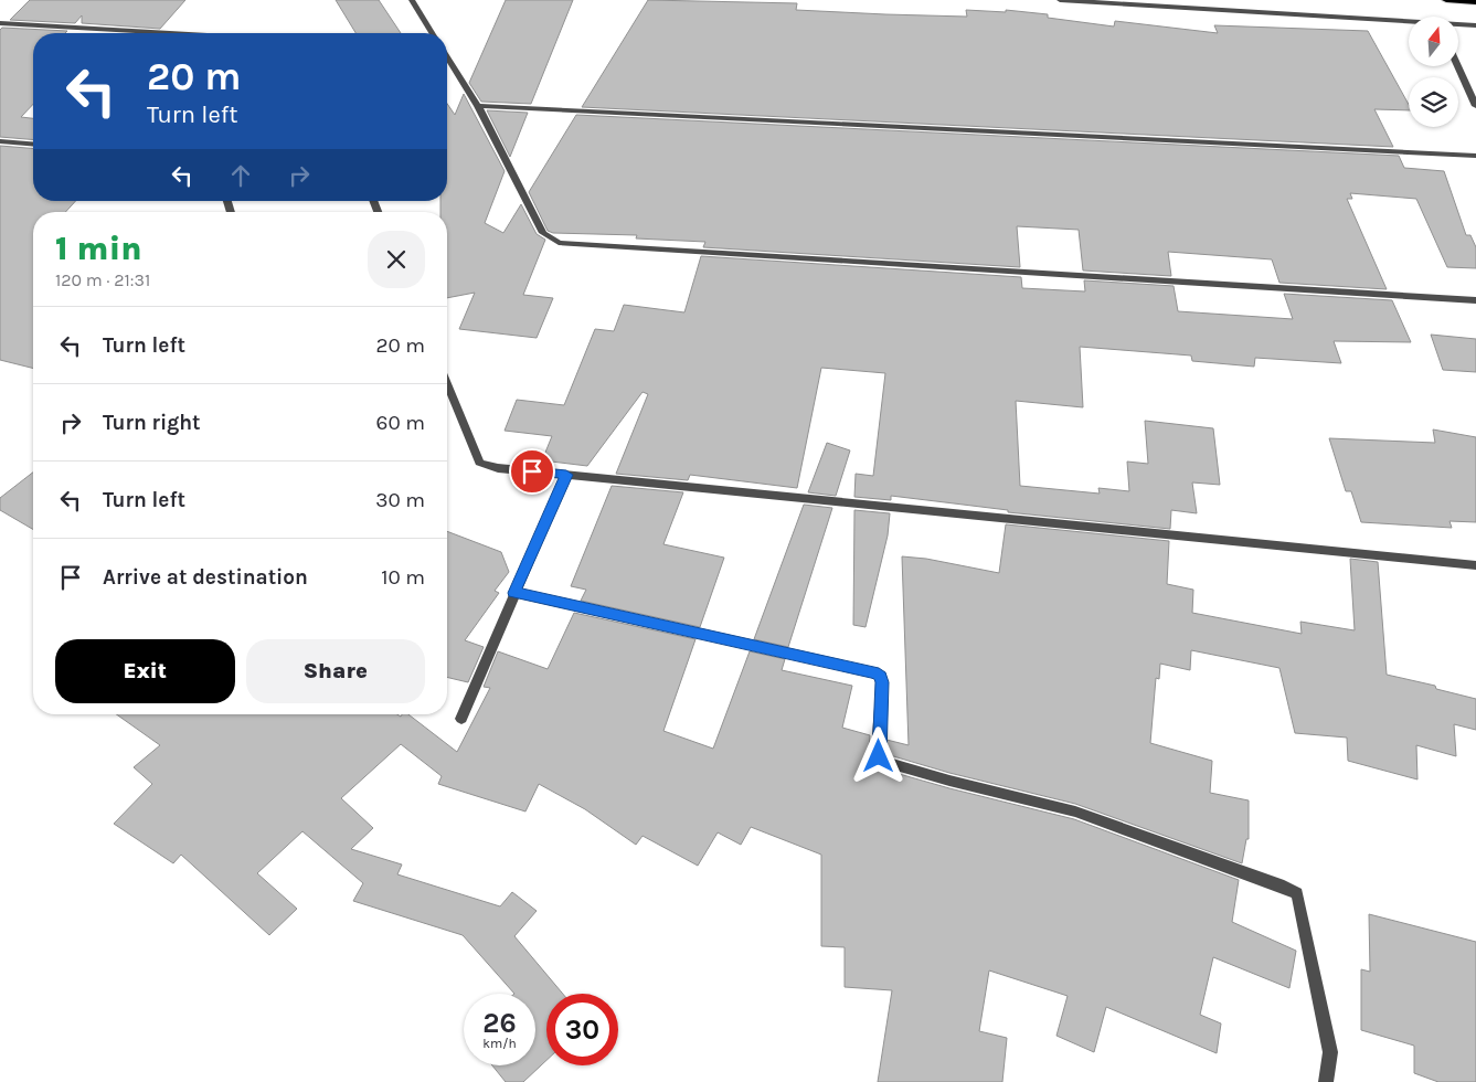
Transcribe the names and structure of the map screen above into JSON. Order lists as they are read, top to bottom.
{
  "north": "top",
  "page": {
    "turn": ["20 m", "Turn left"],
    "heading": ["1 min", "120 m · 21:31"],
    "list": [
      {
        "name": "Turn left",
        "value": "20 m"
      },
      {
        "name": "Turn right",
        "value": "60 m"
      },
      {
        "name": "Turn left",
        "value": "30 m"
      },
      {
        "name": "Arrive at destination",
        "value": "10 m"
      }
    ],
    "buttons": ["Exit", "Share"],
    "speed": "26 km/h",
    "limit": "30"
  }
}
